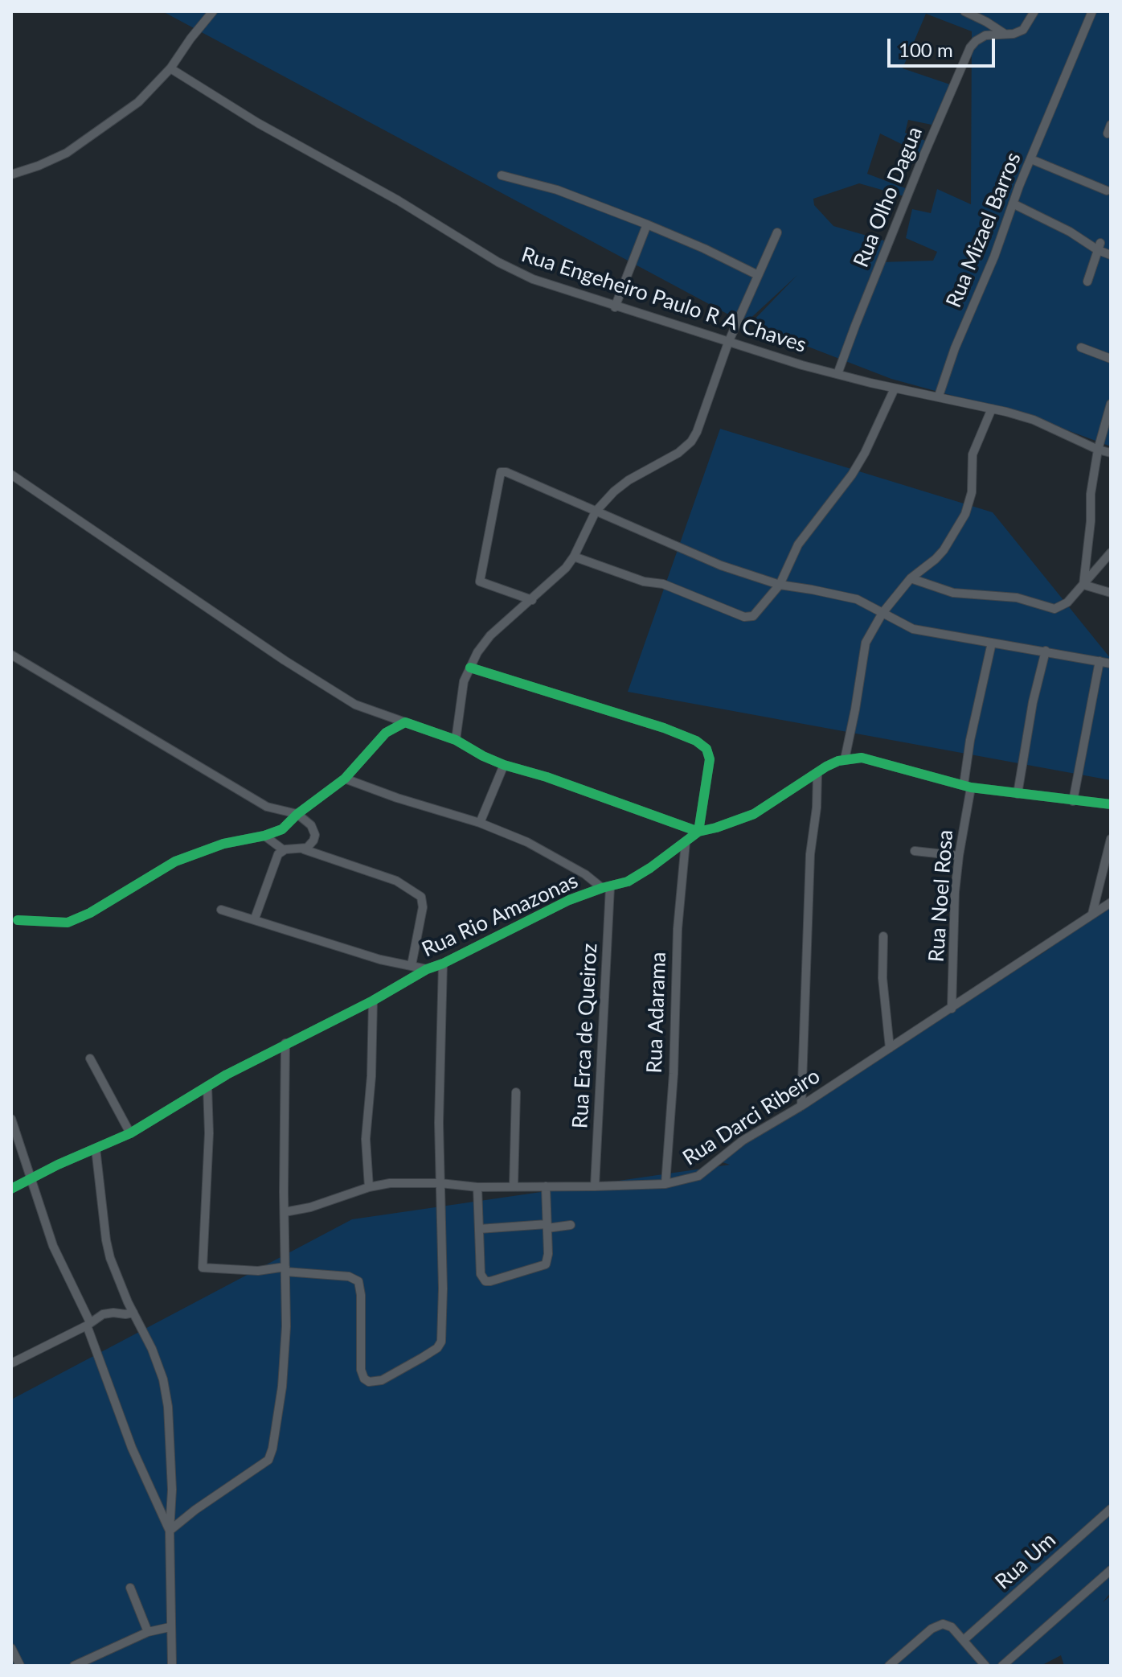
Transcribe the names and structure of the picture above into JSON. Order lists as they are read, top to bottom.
{
  "streets": {
    "street": [
      "Rua Olho Dagua",
      "Rua Mizael Barros",
      "Rua Engeheiro Paulo R A Chaves",
      "Rua Noel Rosa",
      "Rua Rio Amazonas",
      "Rua Adarama",
      "Rua Erca de Queiroz",
      "Rua Darci Ribeiro",
      "Rua Um"
    ]
  },
  "crossings": [
    ["Rua Olho Dagua", "Rua Engeheiro Paulo R A Chaves"],
    ["Rua Mizael Barros", "Rua Engeheiro Paulo R A Chaves"],
    ["Rua Noel Rosa", "Rua Darci Ribeiro"],
    ["Rua Rio Amazonas", "Rua Adarama"],
    ["Rua Rio Amazonas", "Rua Erca de Queiroz"],
    ["Rua Adarama", "Rua Darci Ribeiro"],
    ["Rua Erca de Queiroz", "Rua Darci Ribeiro"]
  ],
  "scale_bar": "100 m"
}
